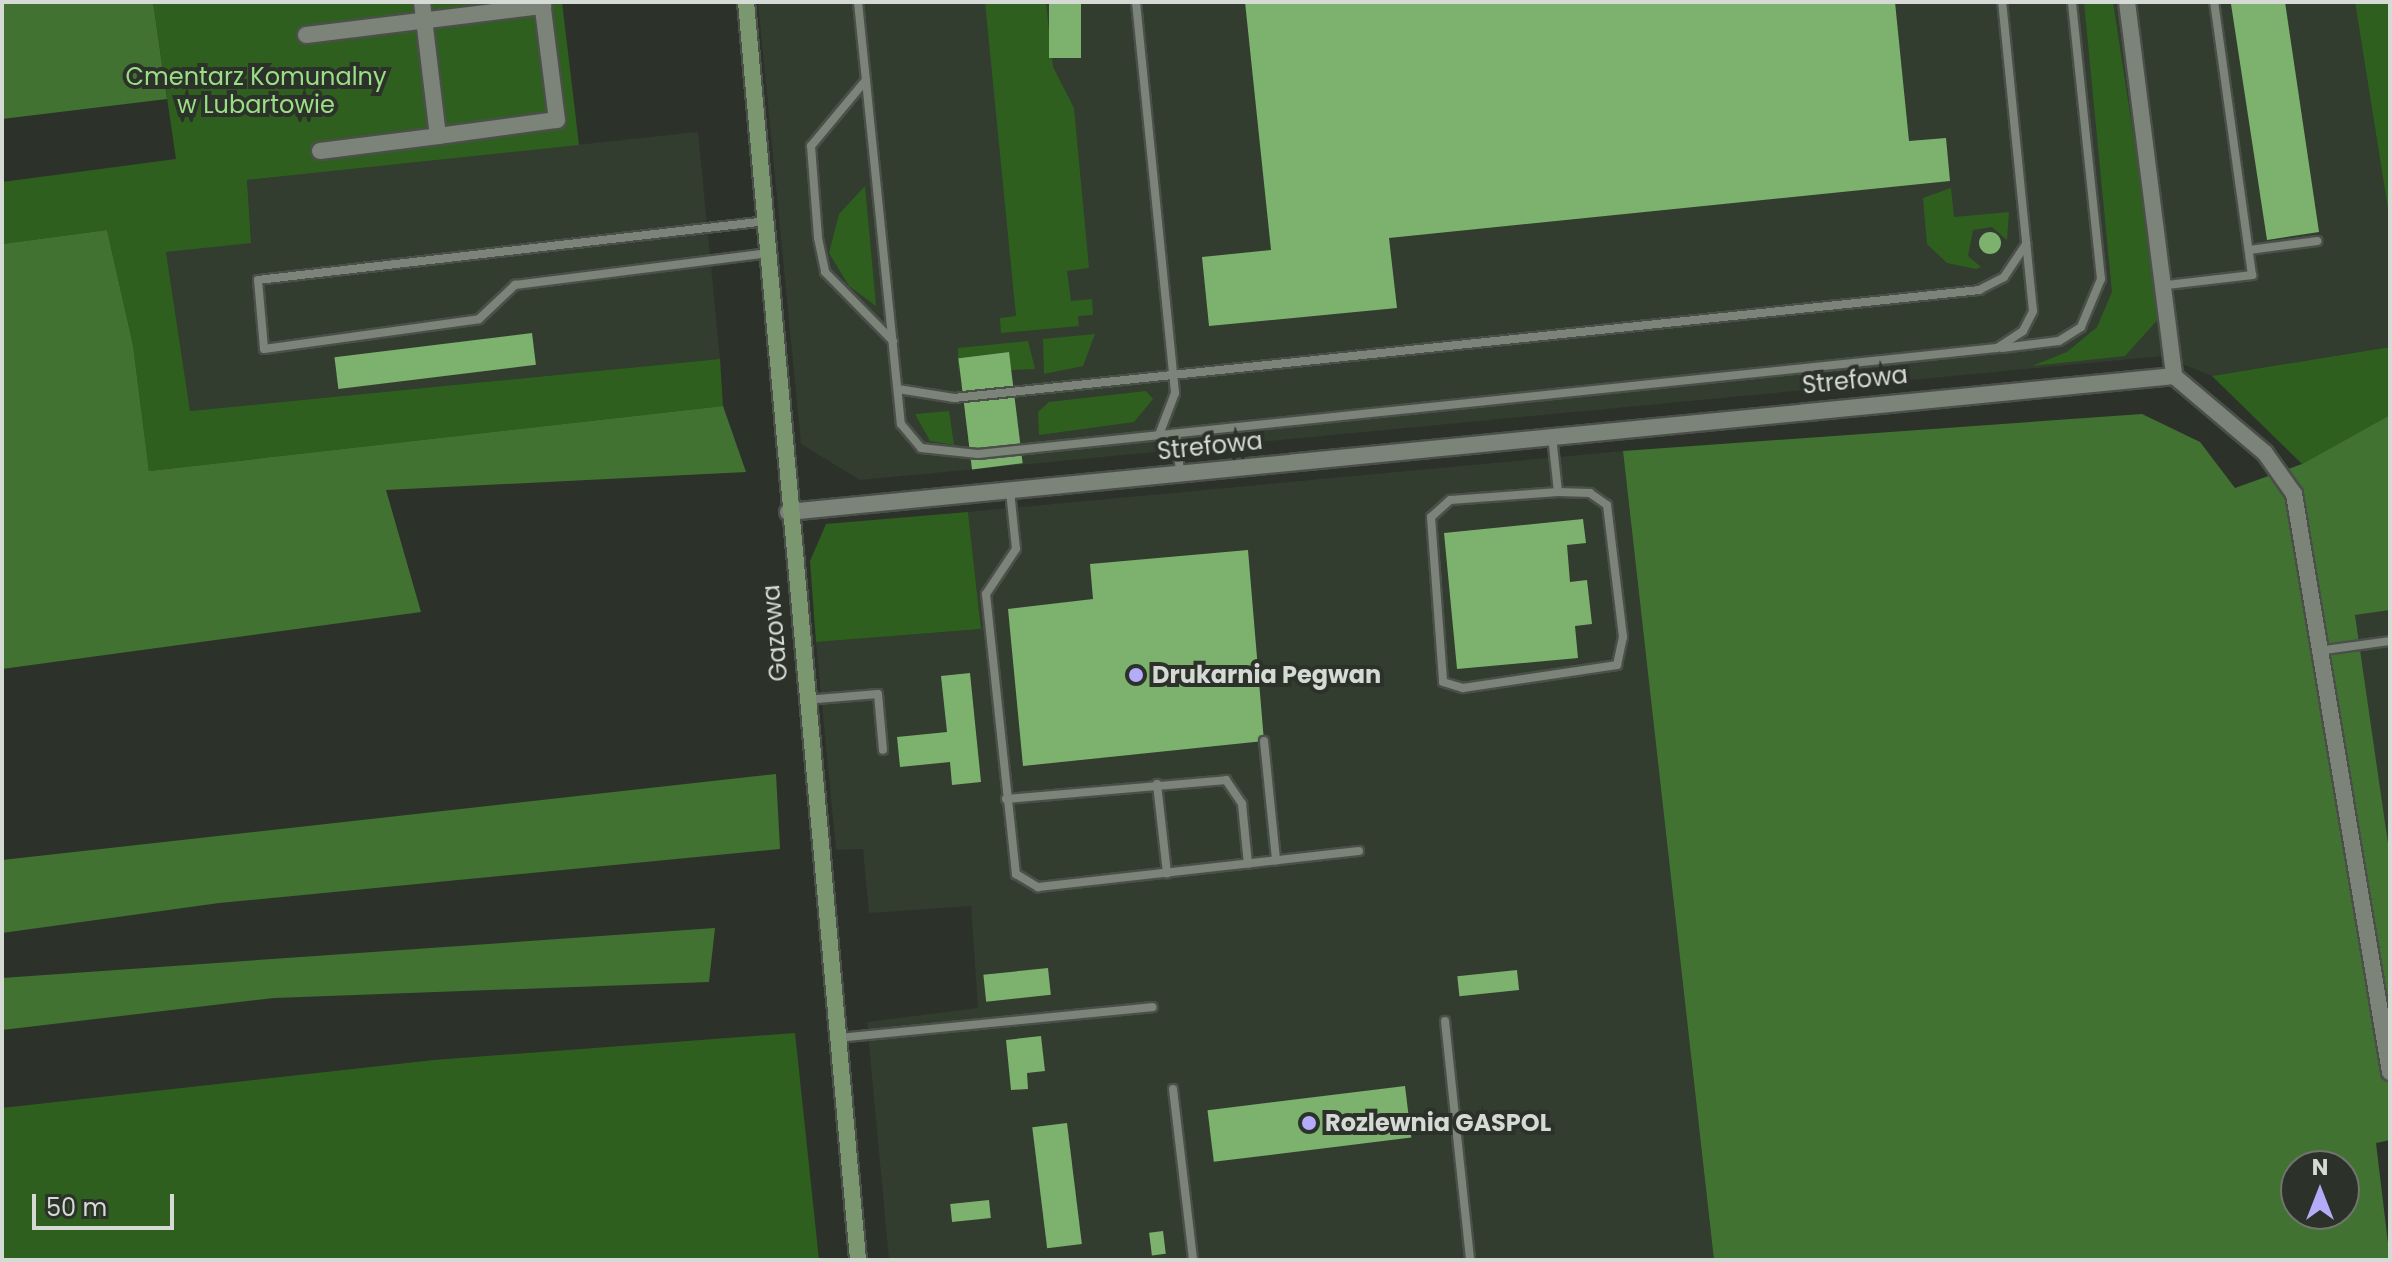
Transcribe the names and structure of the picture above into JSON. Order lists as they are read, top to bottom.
{
  "streets": {
    "street": ["Strefowa", "Gazowa"]
  },
  "crossings": [
    ["Strefowa", "Gazowa"]
  ],
  "parks": ["Cmentarz Komunalny w Lubartowie"],
  "places": ["Drukarnia Pegwan", "Rozlewnia GASPOL"],
  "scale_bar": "50 m",
  "north": "top"
}
